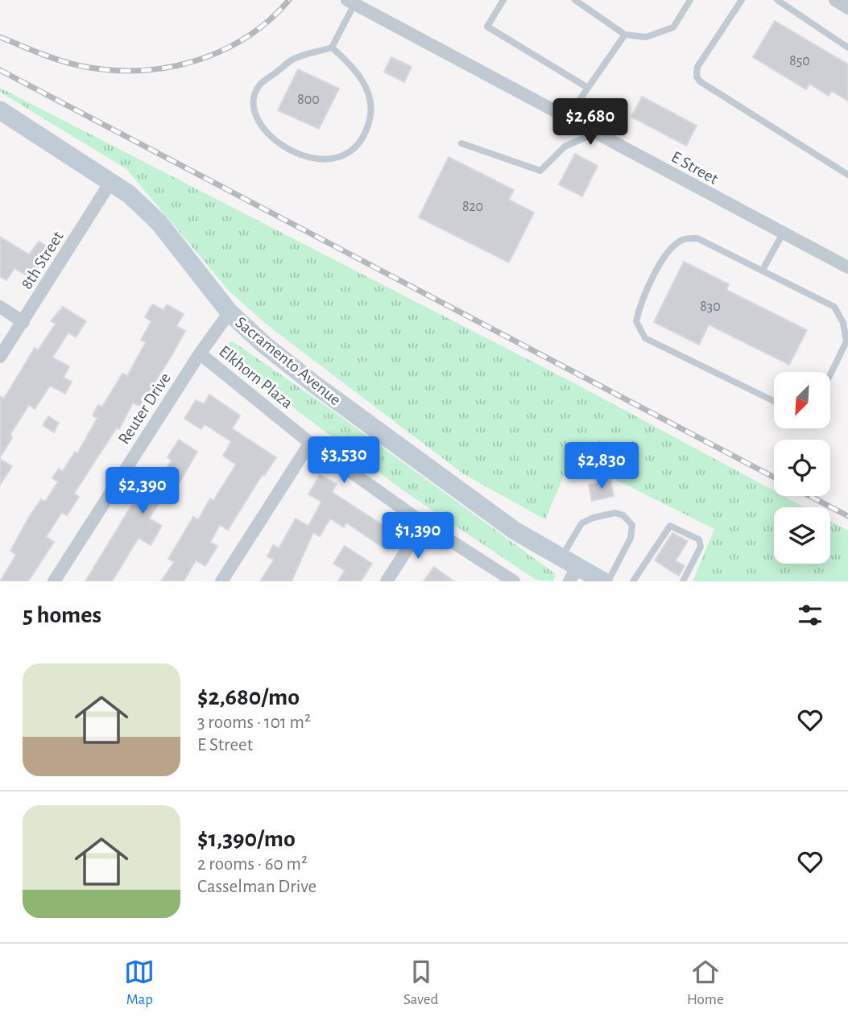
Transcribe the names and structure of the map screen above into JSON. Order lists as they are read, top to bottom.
{
  "streets": {
    "main road": ["Sacramento Avenue"],
    "street": [
      "E Street",
      "8th Street",
      "Elkhorn Plaza",
      "Reuter Drive"
    ]
  },
  "crossings": [
    ["8th Street", "Sacramento Avenue"],
    ["Sacramento Avenue", "Reuter Drive"],
    ["Elkhorn Plaza", "Reuter Drive"]
  ],
  "house_numbers": [
    "850",
    "800",
    "820",
    "830"
  ],
  "north": "bottom left",
  "page": {
    "price": [
      "$2,680",
      "$3,530",
      "$2,830",
      "$2,390",
      "$1,390"
    ],
    "heading": "5 homes",
    "list": [
      {
        "name": "$2,680/mo",
        "note": "3 rooms · 101 m² · E Street"
      },
      {
        "name": "$1,390/mo",
        "note": "2 rooms · 60 m² · Casselman Drive"
      }
    ],
    "tabs": ["Map", "Saved", "Home"]
  }
}
